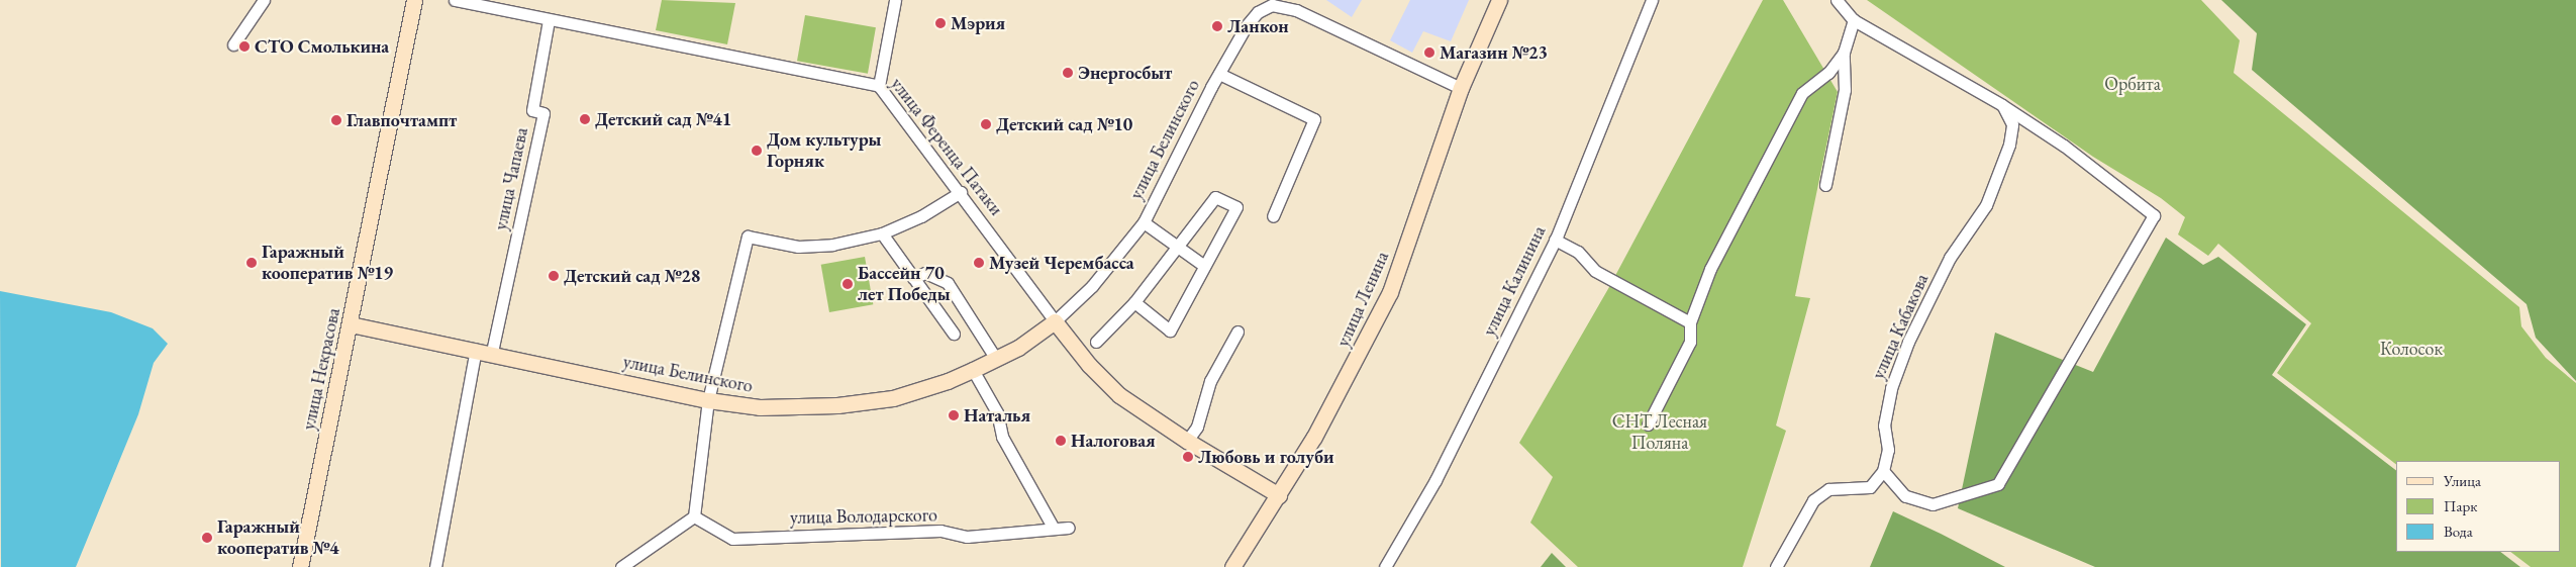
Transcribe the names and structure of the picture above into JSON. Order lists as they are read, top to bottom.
{
  "streets": {
    "main road": [
      "улица Белинского",
      "улица Ференца Патаки",
      "улица Ленина",
      "улица Некрасова"
    ],
    "street": [
      "улица Чапаева",
      "улица Калинина",
      "улица Кабакова",
      "улица Володарского"
    ]
  },
  "crossings": [
    ["улица Белинского", "улица Ференца Патаки"],
    ["улица Белинского", "улица Чапаева"],
    ["улица Белинского", "улица Ленина"],
    ["улица Белинского", "улица Некрасова"],
    ["улица Ференца Патаки", "улица Чапаева"],
    ["улица Ференца Патаки", "улица Ленина"]
  ],
  "parks": ["Орбита", "Колосок", "СНТ Лесная Поляна"],
  "places": [
    "Мэрия",
    "Ланкон",
    "СТО Смолькина",
    "Магазин №23",
    "Энергосбыт",
    "Детский сад №41",
    "Главпочтампт",
    "Детский сад №10",
    "Дом культуры Горняк",
    "Гаражный кооператив №19",
    "Музей Черембасса",
    "Детский сад №28",
    "Бассейн 70 лет Победы",
    "Наталья",
    "Налоговая",
    "Любовь и голуби",
    "Гаражный кооператив №4"
  ],
  "legend": ["Улица", "Парк", "Вода"]
}
